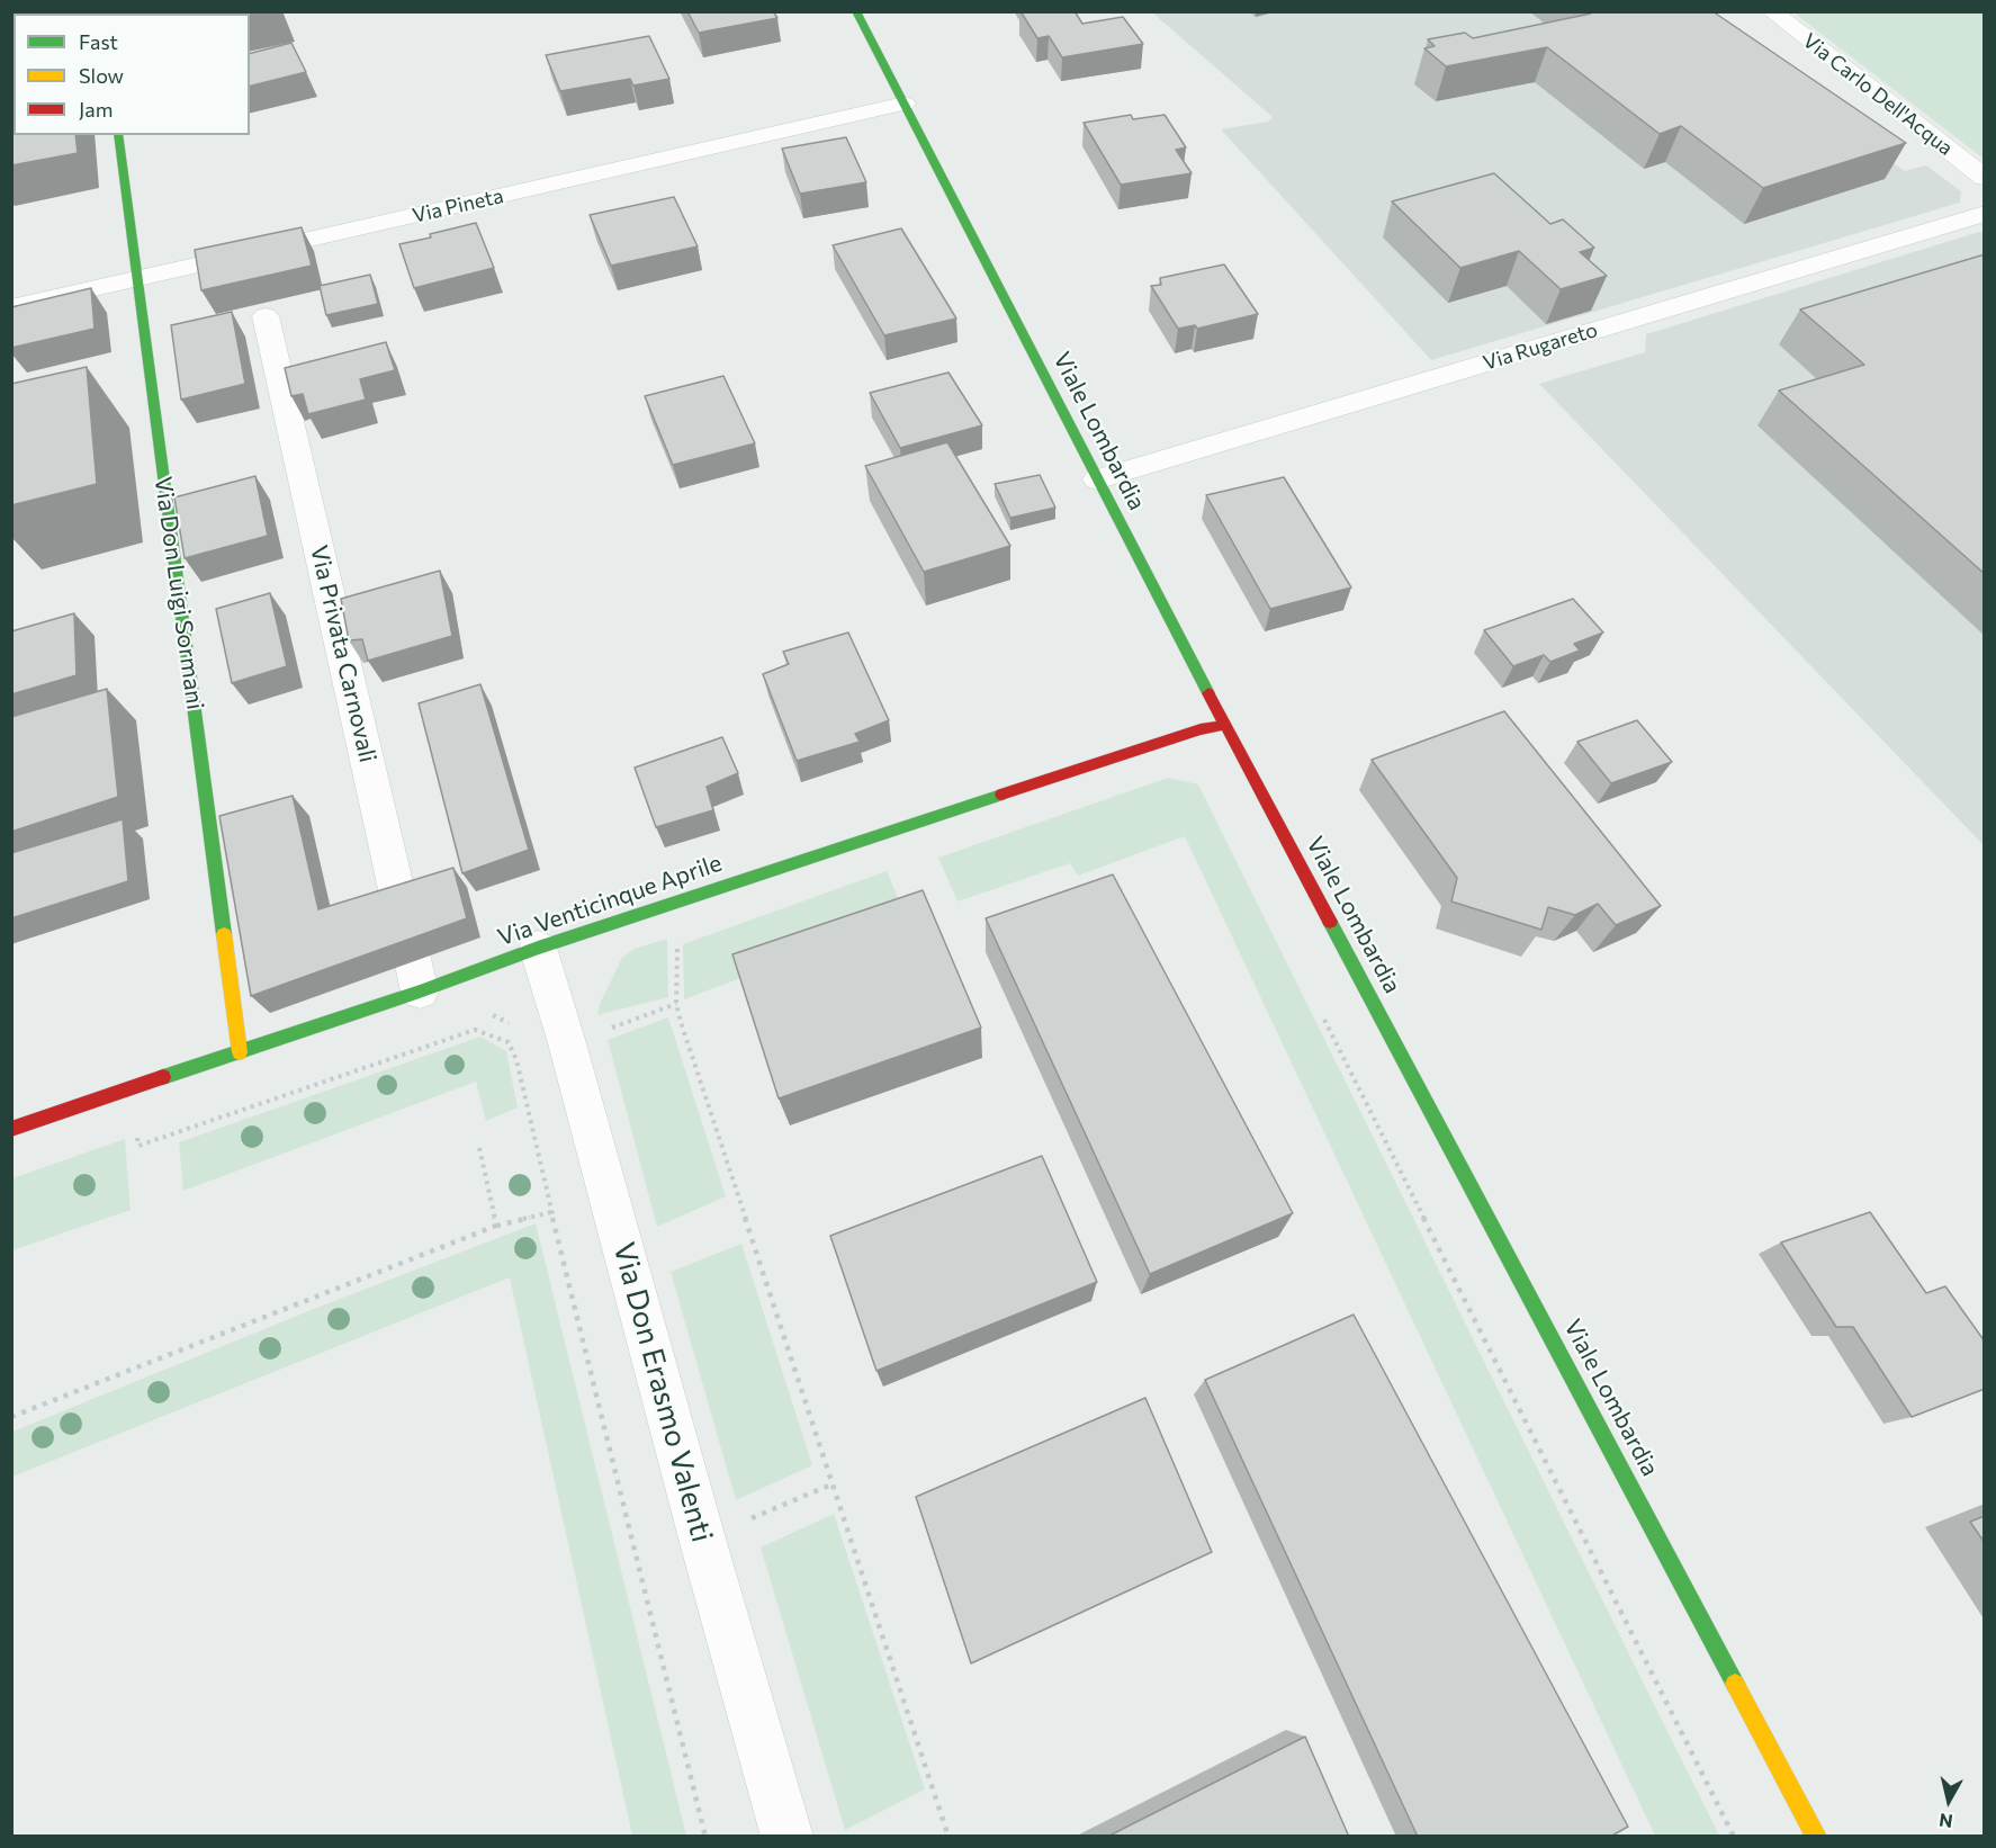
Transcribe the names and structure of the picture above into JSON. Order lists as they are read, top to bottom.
{
  "streets": {
    "street": [
      "Via Carlo Dell'Acqua",
      "Via Pineta",
      "Via Rugareto",
      "Viale Lombardia",
      "Via Don Luigi Sormani",
      "Via Privata Carnovali",
      "Via Venticinque Aprile",
      "Via Don Erasmo Valenti"
    ]
  },
  "crossings": [
    ["Via Pineta", "Viale Lombardia"],
    ["Via Pineta", "Via Don Luigi Sormani"],
    ["Via Rugareto", "Viale Lombardia"],
    ["Viale Lombardia", "Via Venticinque Aprile"],
    ["Via Don Luigi Sormani", "Via Venticinque Aprile"],
    ["Via Privata Carnovali", "Via Venticinque Aprile"],
    ["Via Venticinque Aprile", "Via Don Erasmo Valenti"]
  ],
  "legend": ["Fast", "Slow", "Jam"],
  "north": "bottom"
}
